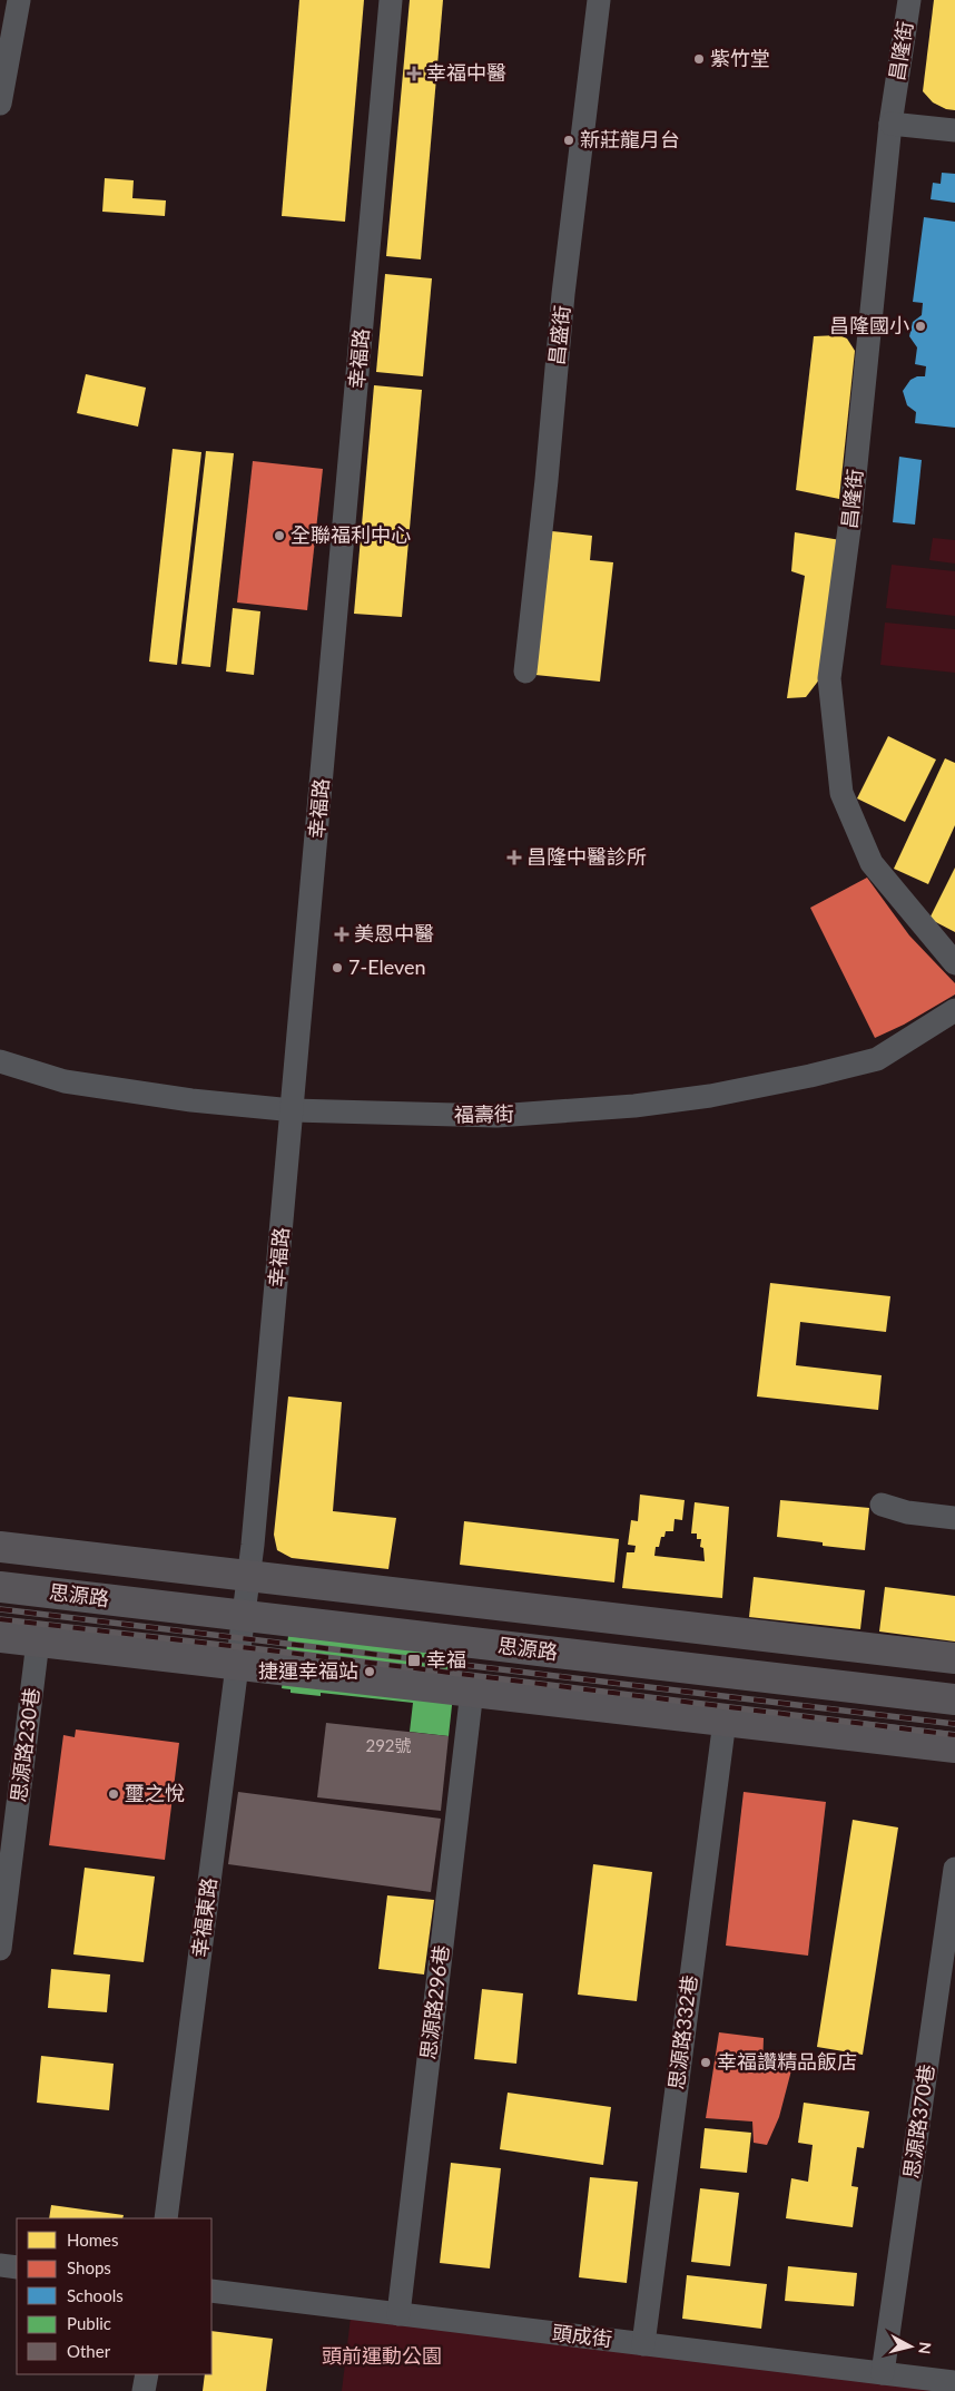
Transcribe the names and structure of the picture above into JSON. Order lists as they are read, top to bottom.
{
  "streets": {
    "main road": ["思源路"],
    "street": [
      "昌隆街",
      "昌盛街",
      "幸福路",
      "福壽街",
      "思源路230巷",
      "幸福東路",
      "思源路296巷",
      "思源路332巷",
      "思源路370巷",
      "頭成街"
    ]
  },
  "crossings": [
    ["幸福路", "福壽街"],
    ["幸福路", "思源路"],
    ["幸福路", "幸福東路"],
    ["思源路", "幸福東路"],
    ["思源路296巷", "頭成街"],
    ["思源路332巷", "頭成街"],
    ["思源路370巷", "頭成街"]
  ],
  "parks": ["頭前運動公園"],
  "places": {
    "other": [
      "紫竹堂",
      "新莊龍月台",
      "昌隆國小",
      "全聯福利中心",
      "7-Eleven",
      "捷運幸福站",
      "璽之悅",
      "幸福讚精品飯店"
    ],
    "health": ["幸福中醫", "昌隆中醫診所", "美恩中醫"],
    "transit": ["幸福"]
  },
  "house_numbers": ["292號"],
  "legend": [
    "Homes",
    "Shops",
    "Schools",
    "Public",
    "Other"
  ],
  "north": "right"
}
